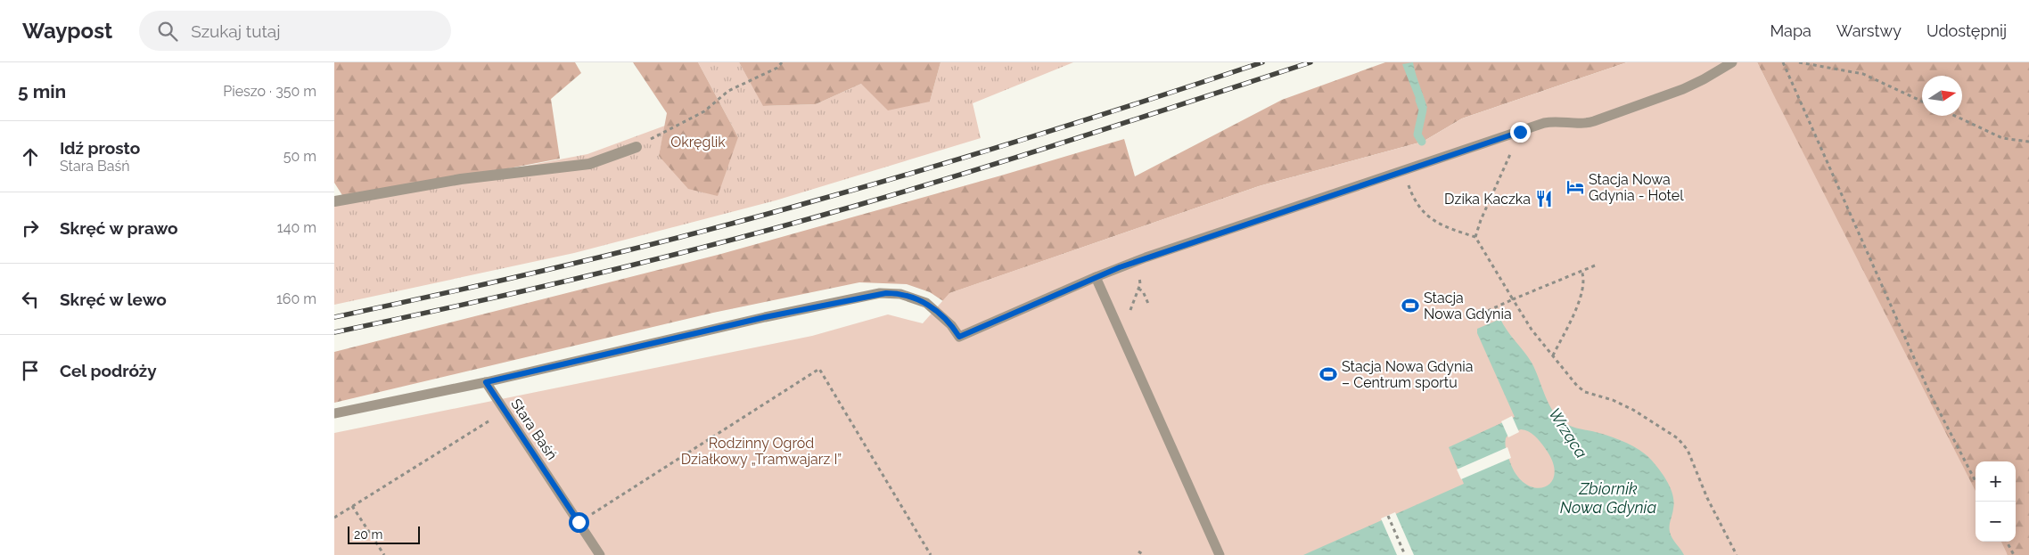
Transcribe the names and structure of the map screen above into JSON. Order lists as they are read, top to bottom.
{
  "streets": {
    "lane": ["Stara Baśń"]
  },
  "water": ["Wrząca", "Zbiornik Nowa Gdynia"],
  "parks": ["Okręglik", "Rodzinny Ogród Działkowy „Tramwajarz I”"],
  "places": {
    "hotel": ["Stacja Nowa Gdynia - Hotel"],
    "restaurant": ["Dzika Kaczka"],
    "sports": ["Stacja Nowa Gdynia", "Stacja Nowa Gdynia – Centrum sportu"]
  },
  "scale_bar": "20 m",
  "north": "right",
  "page": {
    "header": "Waypost",
    "search": "Szukaj tutaj",
    "nav": ["Mapa", "Warstwy", "Udostępnij"],
    "heading": ["5 min", "Pieszo · 350 m"],
    "list": [
      ["Idź prosto", "Stara Baśń", "50 m"],
      ["Skręć w prawo", "140 m"],
      ["Skręć w lewo", "160 m"],
      "Cel podróży"
    ],
    "map_buttons": ["+", "−"],
    "scale": "20 m"
  }
}
